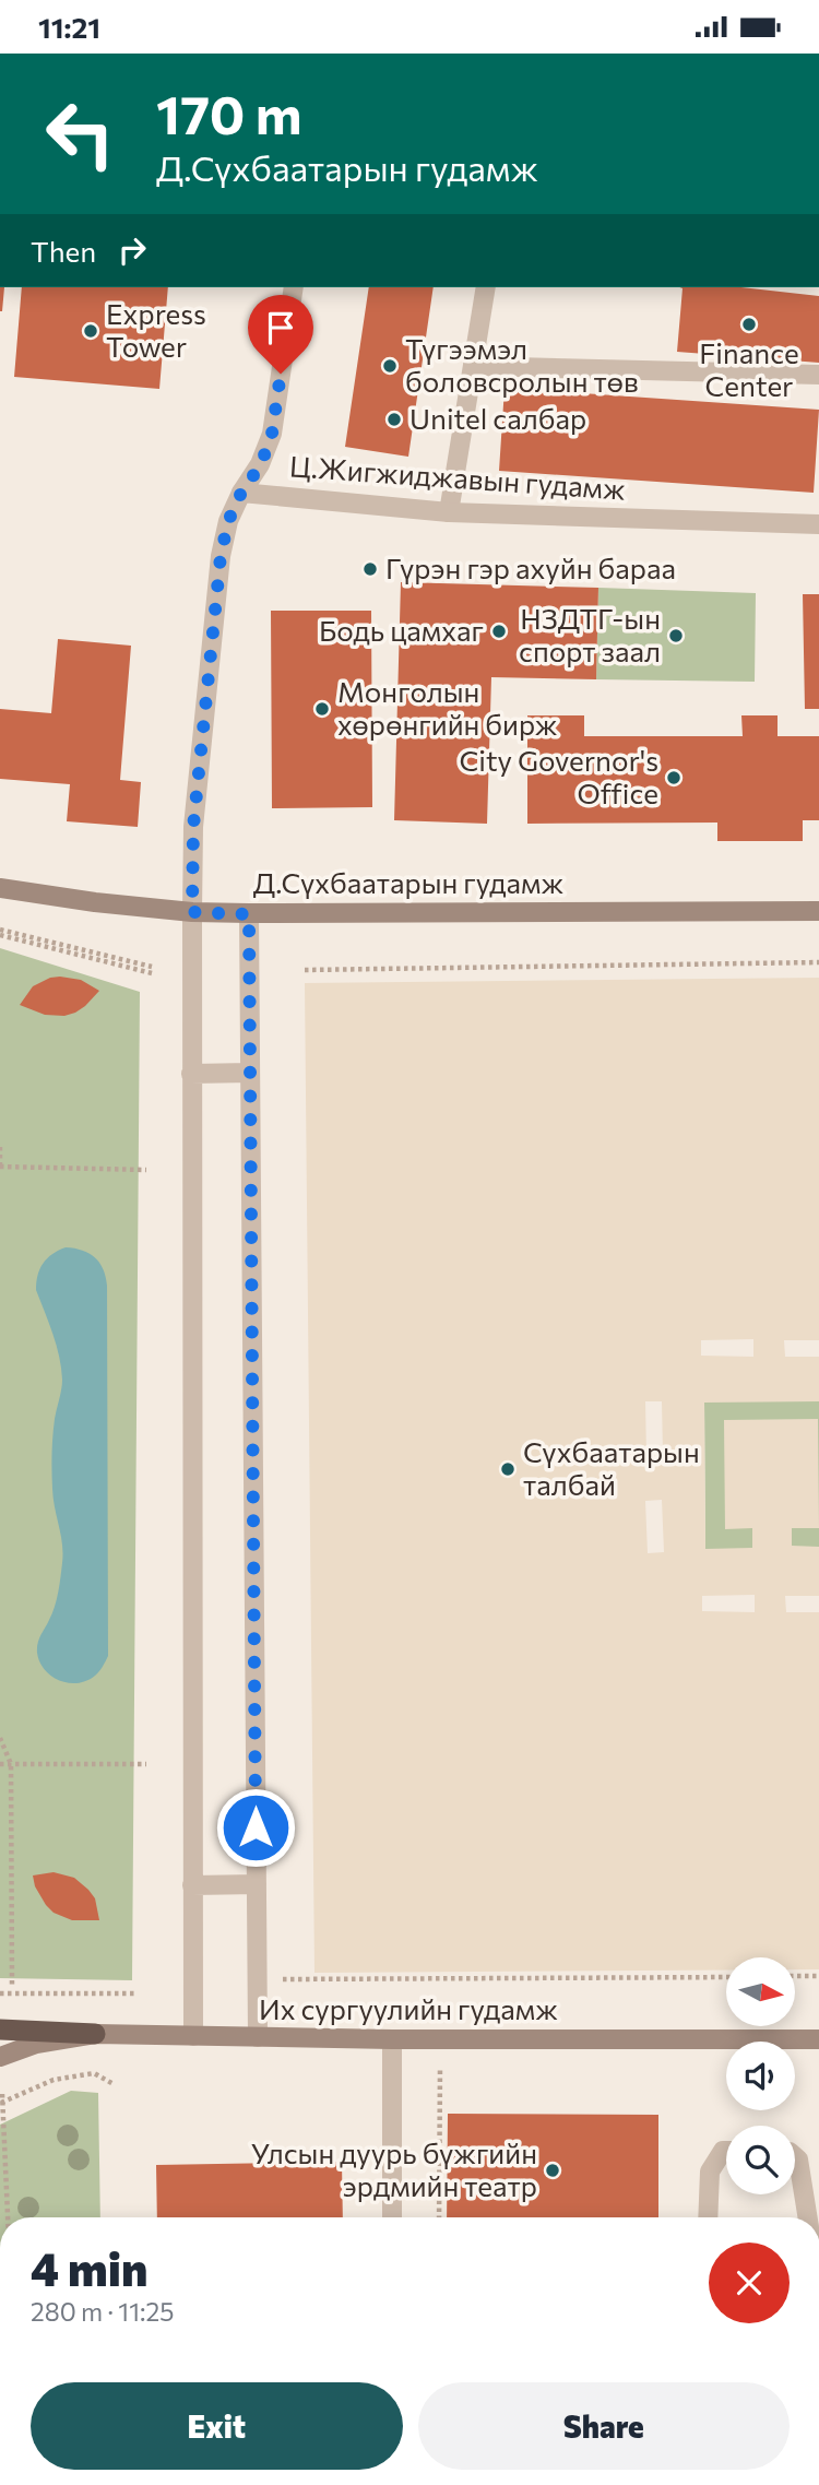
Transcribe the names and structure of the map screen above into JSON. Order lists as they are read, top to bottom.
{
  "streets": {
    "main road": ["Д.Сүхбаатарын гудамж", "Их сургуулийн гудамж"],
    "street": ["Ц.Жигжиджавын гудамж"]
  },
  "places": [
    "Finance Center",
    "Express Tower",
    "Түгээмэл боловсролын төв",
    "Unitel салбар",
    "Гүрэн гэр ахуйн бараа",
    "Бодь цамхаг",
    "НЗДТГ-ын спорт заал",
    "Монголын хөрөнгийн бирж",
    "City Governor's Office",
    "Сүхбаатарын талбай",
    "Улсын дуурь бүжгийн эрдмийн театр"
  ],
  "north": "right",
  "page": {
    "status": "11:21",
    "turn": ["170 m", "Д.Сүхбаатарын гудамж"],
    "then": "Then",
    "heading": ["4 min", "280 m · 11:25"],
    "buttons": ["Exit", "Share"]
  }
}
